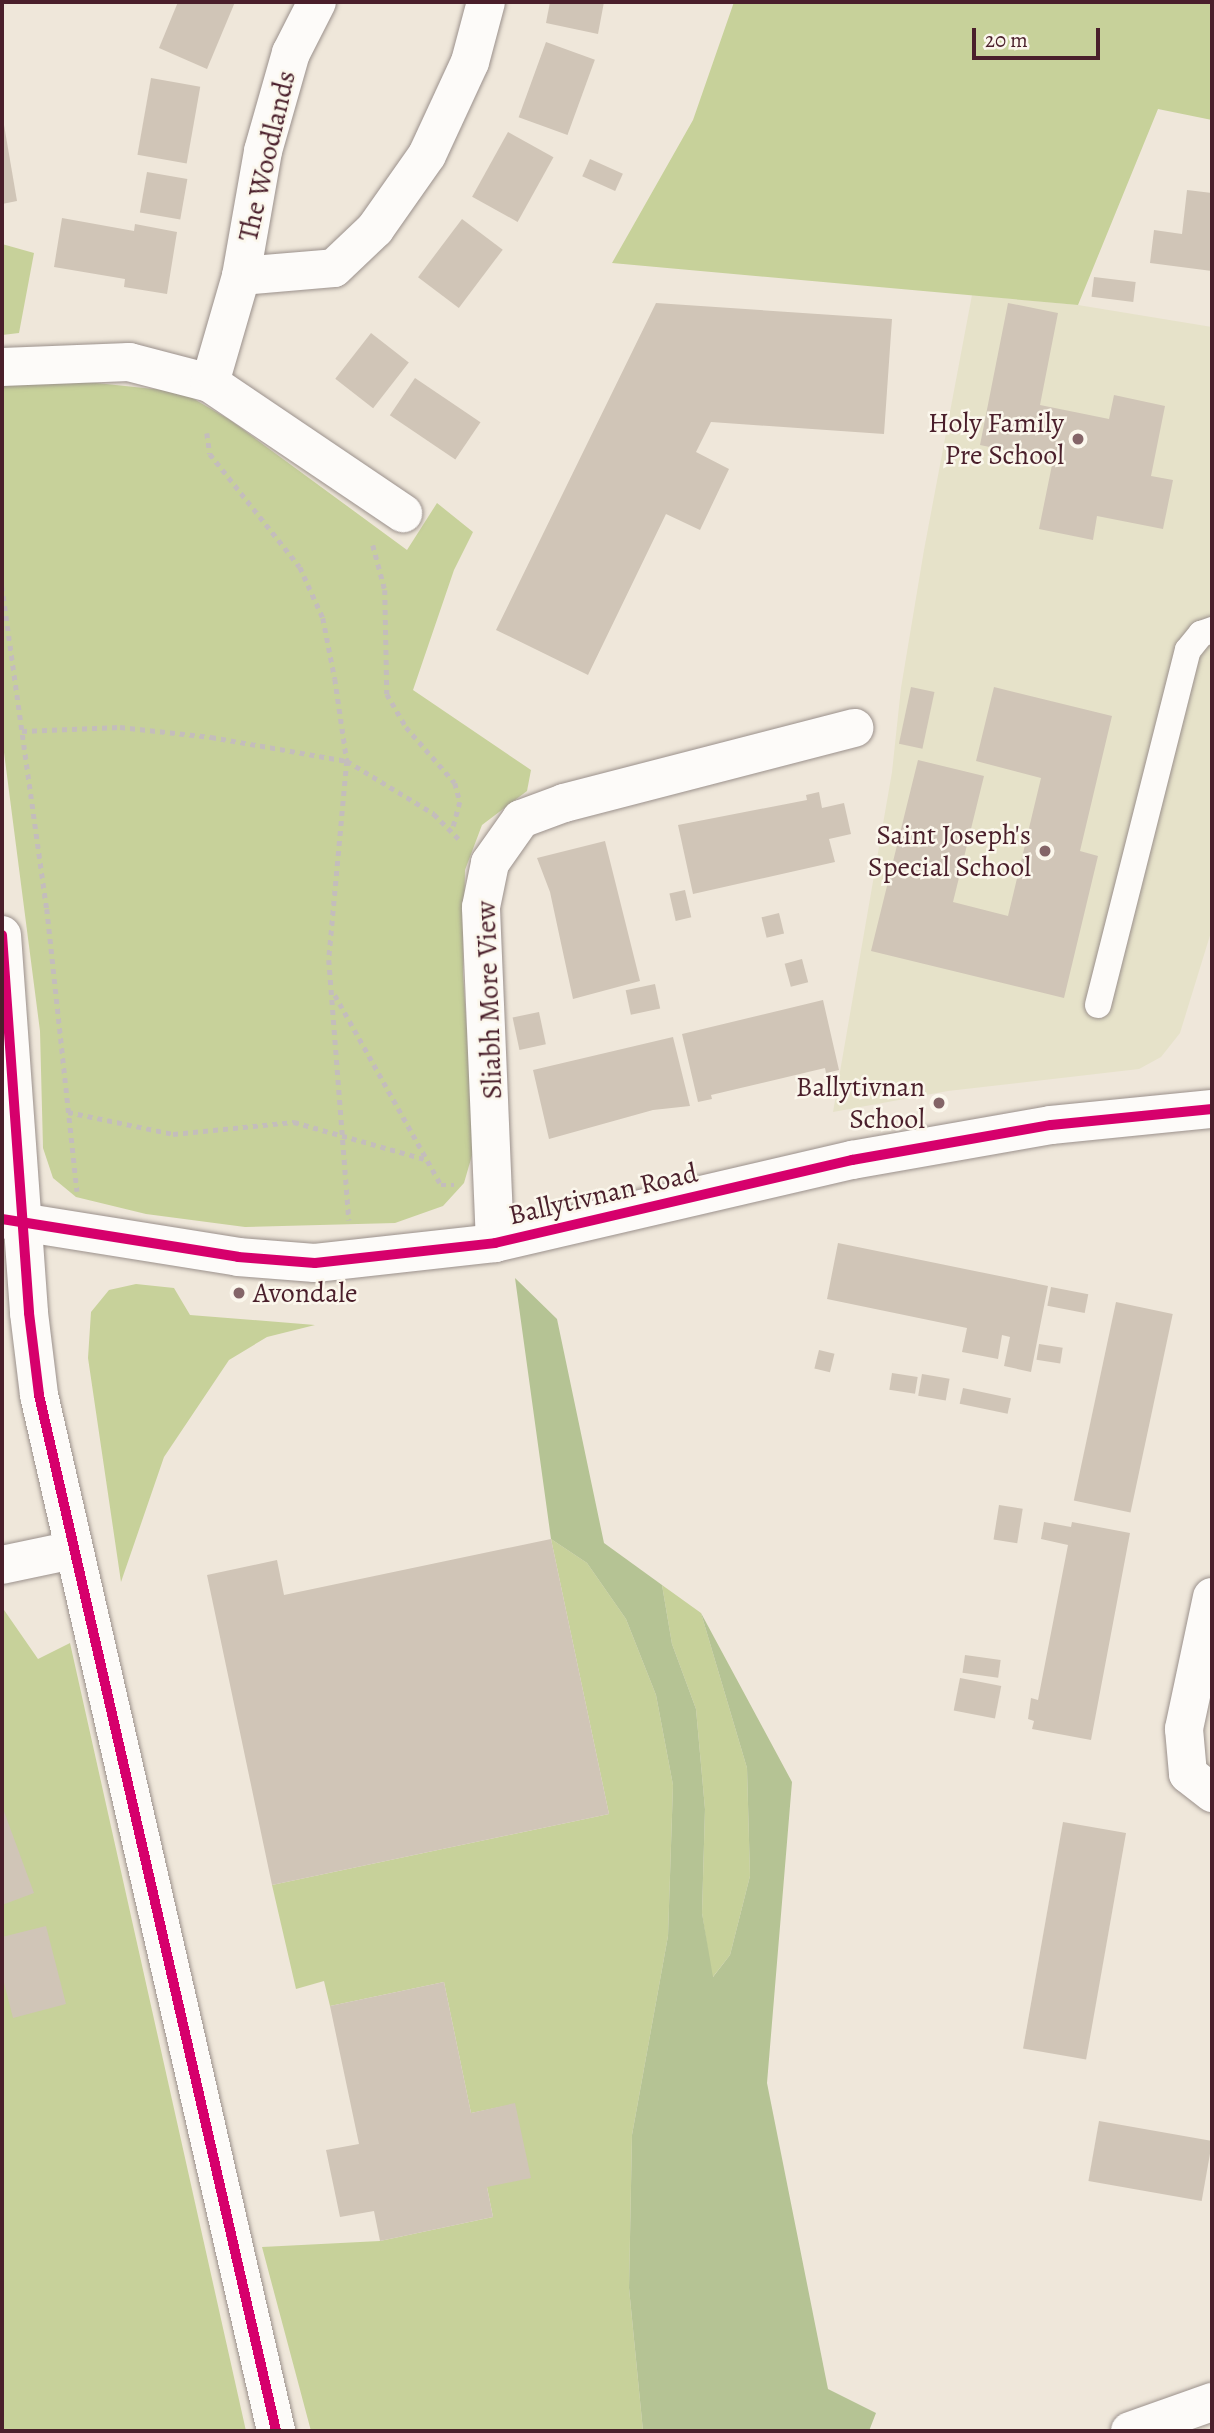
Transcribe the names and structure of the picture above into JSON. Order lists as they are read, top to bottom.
{
  "streets": {
    "main road": ["The Woodlands", "Sliabh More View", "Ballytivnan Road"]
  },
  "crossings": [
    ["Sliabh More View", "Ballytivnan Road"]
  ],
  "places": [
    "Holy Family Pre School",
    "Saint Joseph's Special School",
    "Ballytivnan School",
    "Avondale"
  ],
  "scale_bar": "20 m"
}
